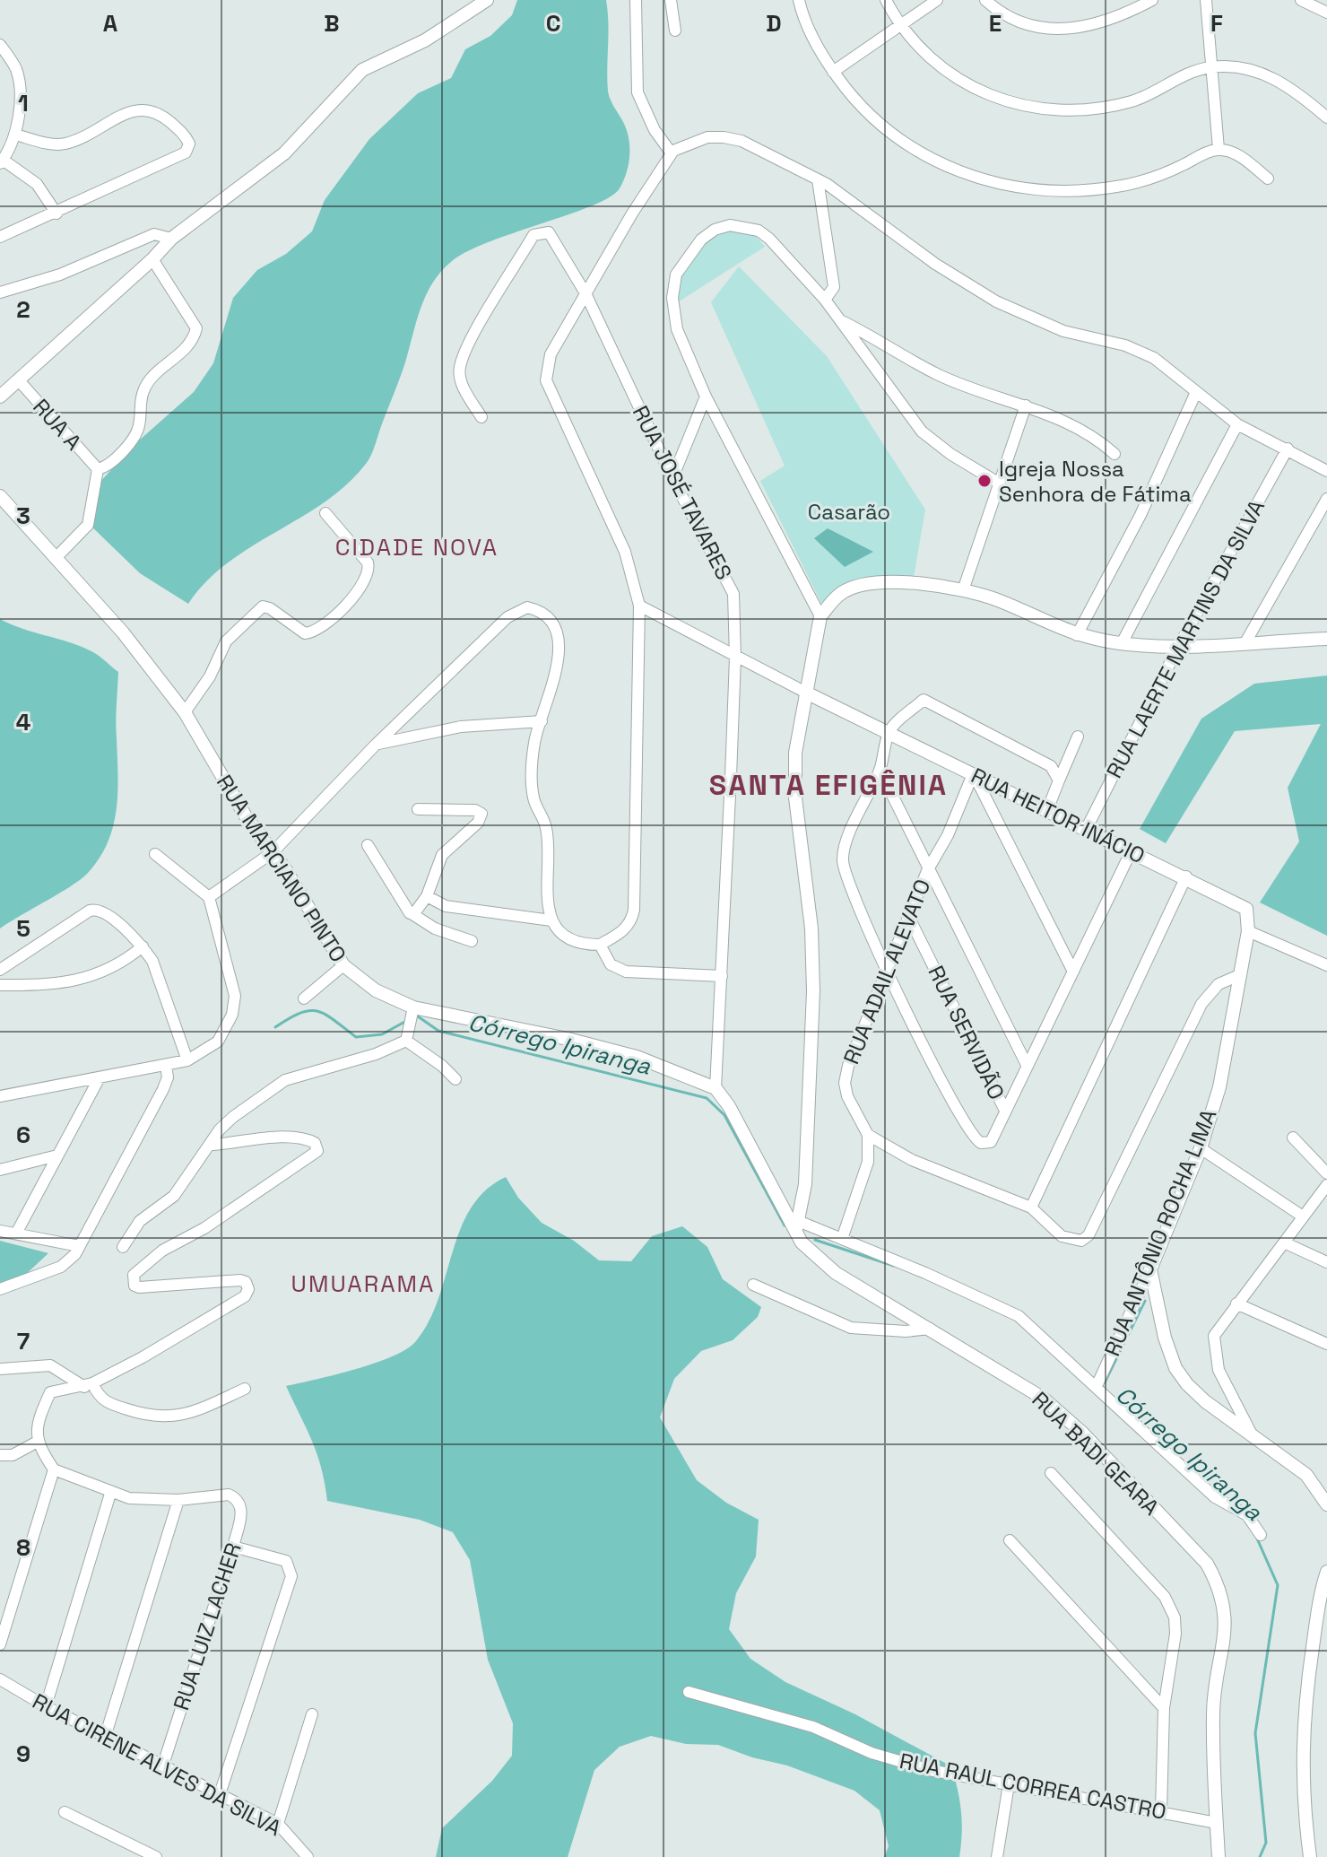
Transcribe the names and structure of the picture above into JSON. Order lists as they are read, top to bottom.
{
  "streets": {
    "street": [
      "RUA A",
      "RUA JOSÉ TAVARES",
      "RUA LAERTE MARTINS DA SILVA",
      "RUA HEITOR INÁCIO",
      "RUA MARCIANO PINTO",
      "RUA ADAIL ALEVATO",
      "RUA SERVIDÃO",
      "RUA ANTÔNIO ROCHA LIMA",
      "RUA BADI GEARA",
      "RUA LUIZ LACHER",
      "RUA CIRENE ALVES DA SILVA",
      "RUA RAUL CORREA CASTRO"
    ]
  },
  "crossings": [
    ["RUA JOSÉ TAVARES", "RUA HEITOR INÁCIO"],
    ["RUA JOSÉ TAVARES", "RUA MARCIANO PINTO"],
    ["RUA JOSÉ TAVARES", "RUA BADI GEARA"],
    ["RUA LAERTE MARTINS DA SILVA", "RUA HEITOR INÁCIO"],
    ["RUA HEITOR INÁCIO", "RUA ADAIL ALEVATO"],
    ["RUA HEITOR INÁCIO", "RUA ANTÔNIO ROCHA LIMA"],
    ["RUA MARCIANO PINTO", "RUA BADI GEARA"],
    ["RUA ADAIL ALEVATO", "RUA SERVIDÃO"],
    ["RUA BADI GEARA", "RUA RAUL CORREA CASTRO"],
    ["RUA LUIZ LACHER", "RUA CIRENE ALVES DA SILVA"]
  ],
  "districts": ["CIDADE NOVA", "SANTA EFIGÊNIA", "UMUARAMA"],
  "water": ["Córrego Ipiranga"],
  "parks": ["Casarão"],
  "places": ["Igreja Nossa Senhora de Fátima"],
  "grid": {
    "columns": [
      "A",
      "B",
      "C",
      "D",
      "E",
      "F"
    ],
    "rows": [
      "1",
      "2",
      "3",
      "4",
      "5",
      "6",
      "7",
      "8",
      "9"
    ]
  }
}
